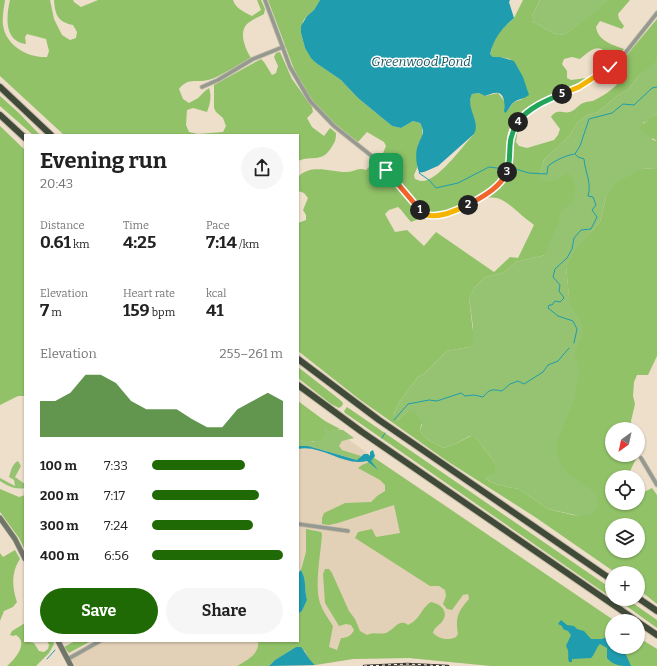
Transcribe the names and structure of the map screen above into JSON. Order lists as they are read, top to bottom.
{
  "water": ["Greenwood Pond"],
  "north": "bottom left",
  "page": {
    "pins": [
      "5",
      "4",
      "3",
      "2",
      "1"
    ],
    "heading": ["Evening run", "20:43"],
    "stats": [
      ["Distance", "0.61 km"],
      ["Time", "4:25"],
      ["Pace", "7:14 /km"],
      ["Elevation", "7 m"],
      ["Heart rate", "159 bpm"],
      ["kcal", "41"]
    ],
    "chart": ["Elevation", "255–261 m"],
    "map_buttons": ["+", "−"],
    "list": [
      {
        "name": "100 m",
        "note": "7:33"
      },
      {
        "name": "200 m",
        "note": "7:17"
      },
      {
        "name": "300 m",
        "note": "7:24"
      },
      {
        "name": "400 m",
        "note": "6:56"
      }
    ],
    "buttons": ["Save", "Share"]
  }
}
